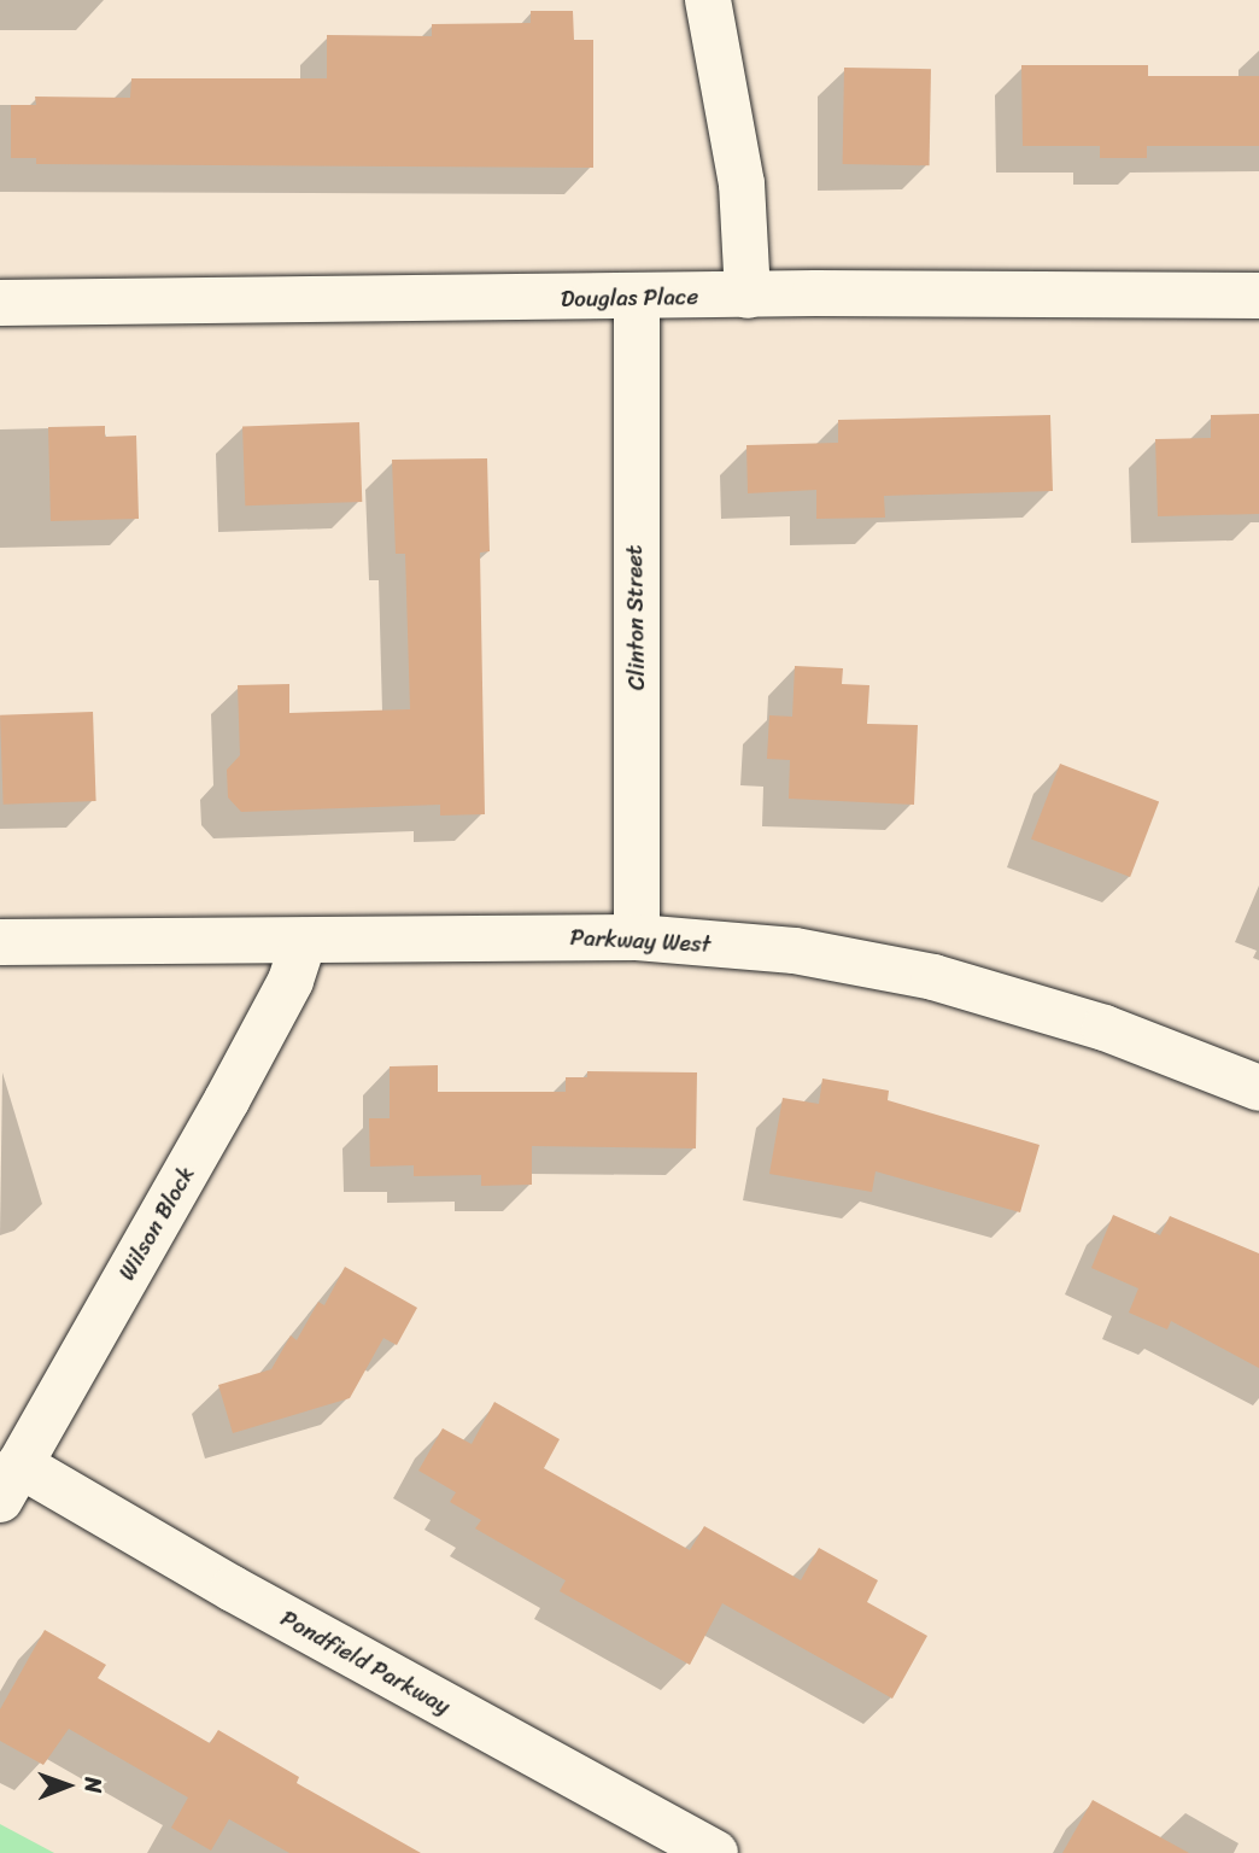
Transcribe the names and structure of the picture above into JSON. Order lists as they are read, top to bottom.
{
  "streets": {
    "street": [
      "Douglas Place",
      "Clinton Street",
      "Parkway West",
      "Wilson Block",
      "Pondfield Parkway"
    ]
  },
  "crossings": [
    ["Douglas Place", "Clinton Street"],
    ["Clinton Street", "Parkway West"],
    ["Parkway West", "Wilson Block"],
    ["Wilson Block", "Pondfield Parkway"]
  ],
  "north": "right"
}
